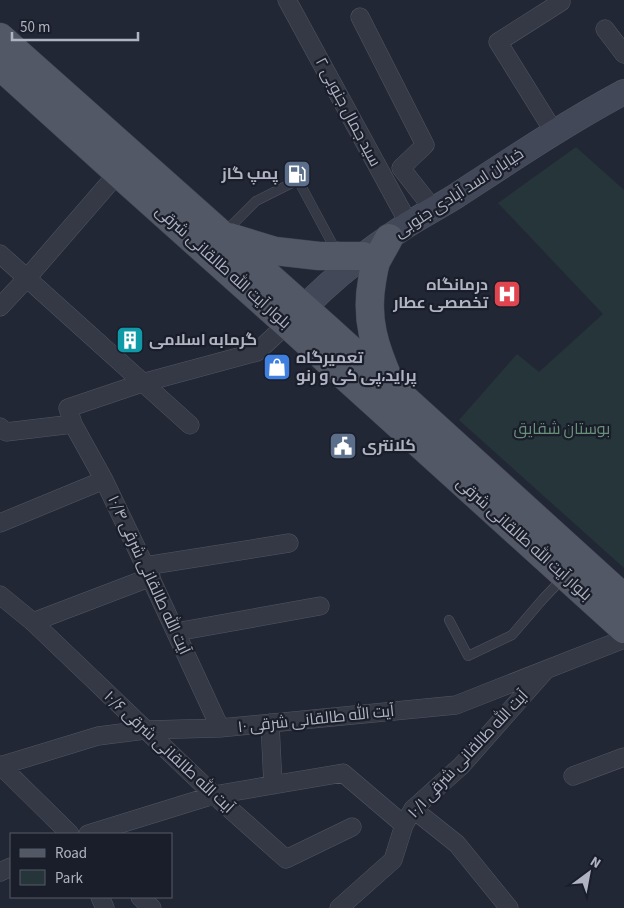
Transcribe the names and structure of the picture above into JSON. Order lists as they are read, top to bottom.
{
  "streets": {
    "main road": ["خیابان اسد آبادی جنوبی", "بلوار آیت الله طالقانی شرقی"],
    "street": [
      "سید جمال جنوبی ۲",
      "آیت الله طالقانی شرقی ۱۰/۴",
      "آیت الله طالقانی شرقی ۱۰",
      "آیت الله طالقانی شرقی ۱۰/۶",
      "آیت الله طالقانی شرقی ۱۰/۱"
    ]
  },
  "crossings": [
    ["سید جمال جنوبی ۲", "خیابان اسد آبادی جنوبی"],
    ["خیابان اسد آبادی جنوبی", "بلوار آیت الله طالقانی شرقی"],
    ["آیت الله طالقانی شرقی ۱۰/۴", "آیت الله طالقانی شرقی ۱۰"],
    ["آیت الله طالقانی شرقی ۱۰", "آیت الله طالقانی شرقی ۱۰/۶"],
    ["آیت الله طالقانی شرقی ۱۰", "آیت الله طالقانی شرقی ۱۰/۱"]
  ],
  "parks": ["بوستان شقایق"],
  "places": {
    "fuel station": ["پمپ گاز"],
    "hospital": ["درمانگاه تخصصی عطار"],
    "building": ["گرمابه اسلامی"],
    "shop": ["تعمیرگاه پراید،پی کی و رنو"],
    "public building": ["کلانتری"]
  },
  "legend": ["Road", "Park"],
  "scale_bar": "50 m",
  "north": "top right"
}
